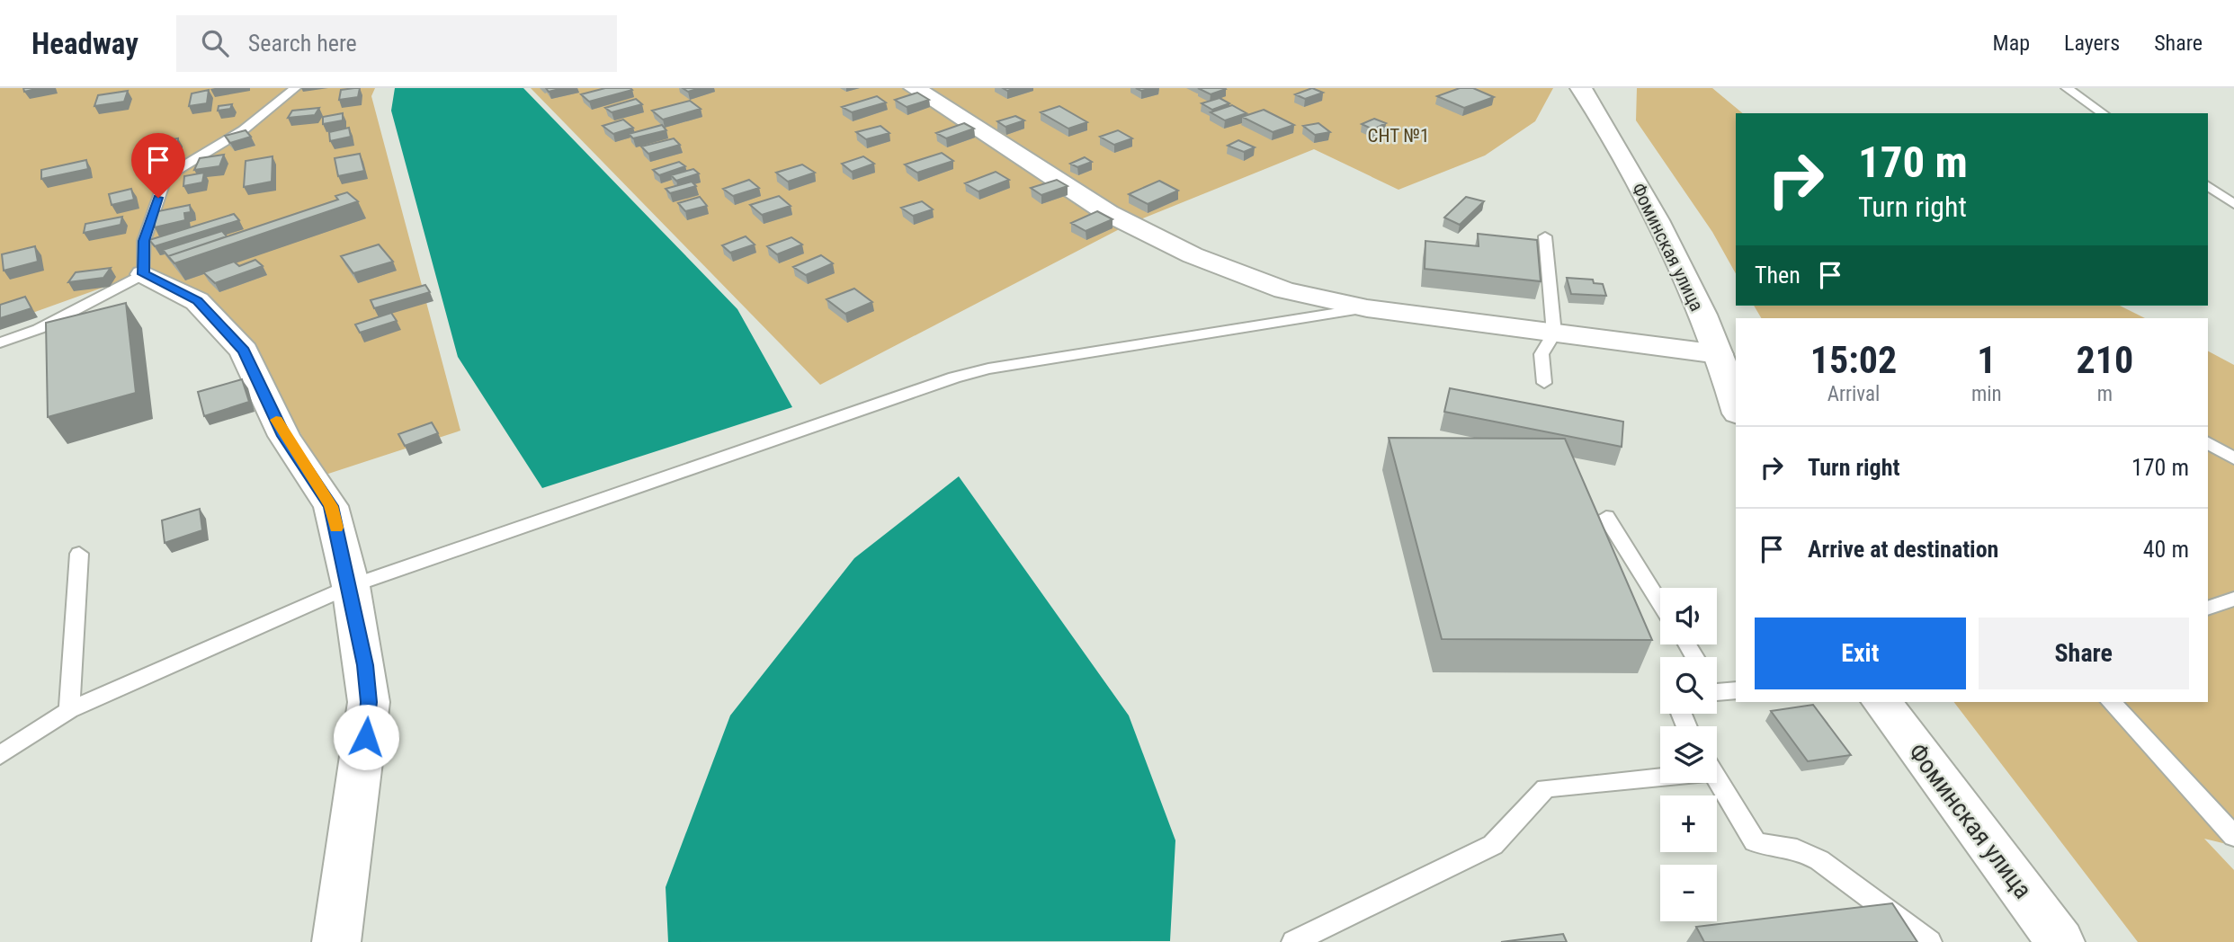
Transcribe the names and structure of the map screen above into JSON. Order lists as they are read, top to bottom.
{
  "streets": {
    "street": ["Фоминская улица"]
  },
  "parks": ["СНТ №1"],
  "page": {
    "header": "Headway",
    "search": "Search here",
    "nav": ["Map", "Layers", "Share"],
    "turn": ["170 m", "Turn right"],
    "then": "Then",
    "eta": [
      "15:02",
      "Arrival",
      "1",
      "min",
      "210",
      "m"
    ],
    "list": [
      {
        "name": "Turn right",
        "value": "170 m"
      },
      {
        "name": "Arrive at destination",
        "value": "40 m"
      }
    ],
    "map_buttons": ["+", "−"],
    "buttons": ["Exit", "Share"]
  }
}
